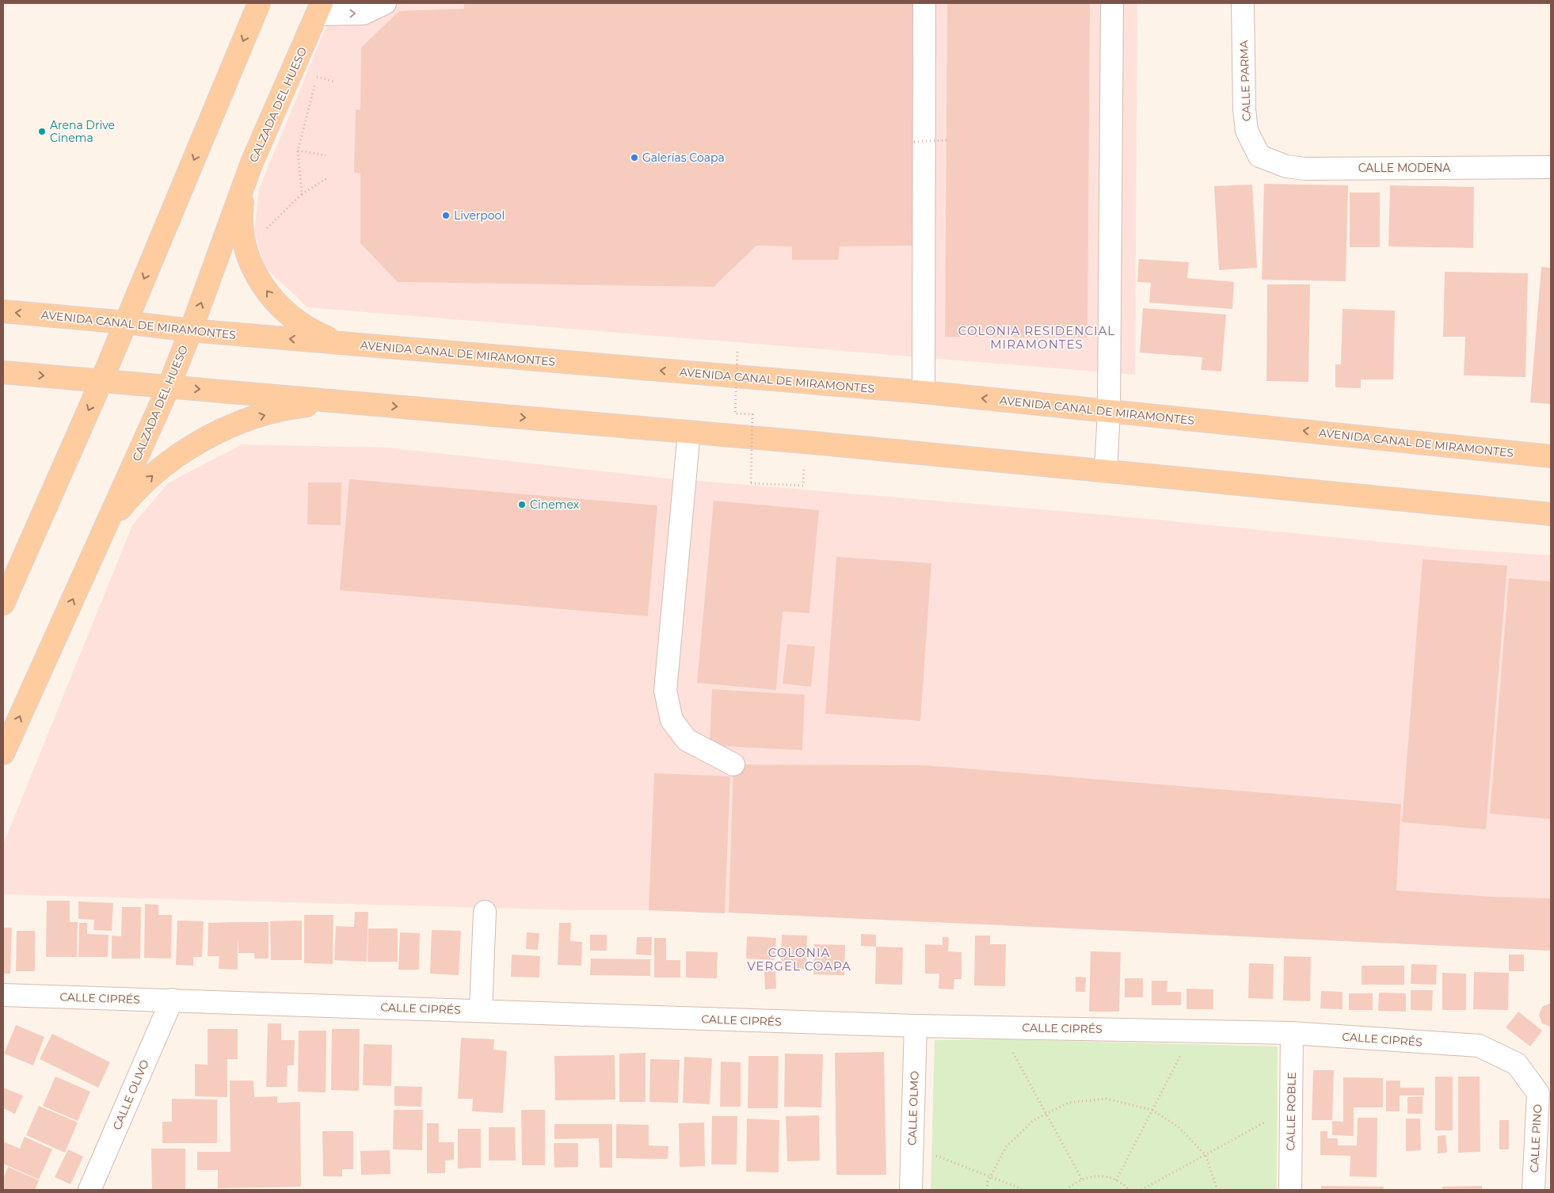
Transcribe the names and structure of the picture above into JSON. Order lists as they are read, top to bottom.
{
  "streets": {
    "main road": ["CALZADA DEL HUESO", "AVENIDA CANAL DE MIRAMONTES"],
    "street": [
      "CALLE PARMA",
      "CALLE MODENA",
      "CALLE CIPRÉS",
      "CALLE OLIVO",
      "CALLE OLMO",
      "CALLE ROBLE",
      "CALLE PINO"
    ]
  },
  "crossings": [
    ["CALLE PARMA", "CALLE MODENA"],
    ["CALZADA DEL HUESO", "AVENIDA CANAL DE MIRAMONTES"],
    ["CALLE CIPRÉS", "CALLE OLIVO"],
    ["CALLE CIPRÉS", "CALLE OLMO"],
    ["CALLE CIPRÉS", "CALLE ROBLE"],
    ["CALLE CIPRÉS", "CALLE PINO"]
  ],
  "districts": ["COLONIA RESIDENCIAL MIRAMONTES", "COLONIA VERGEL COAPA"],
  "places": [
    "Arena Drive Cinema",
    "Galerías Coapa",
    "Liverpool",
    "Cinemex"
  ]
}
